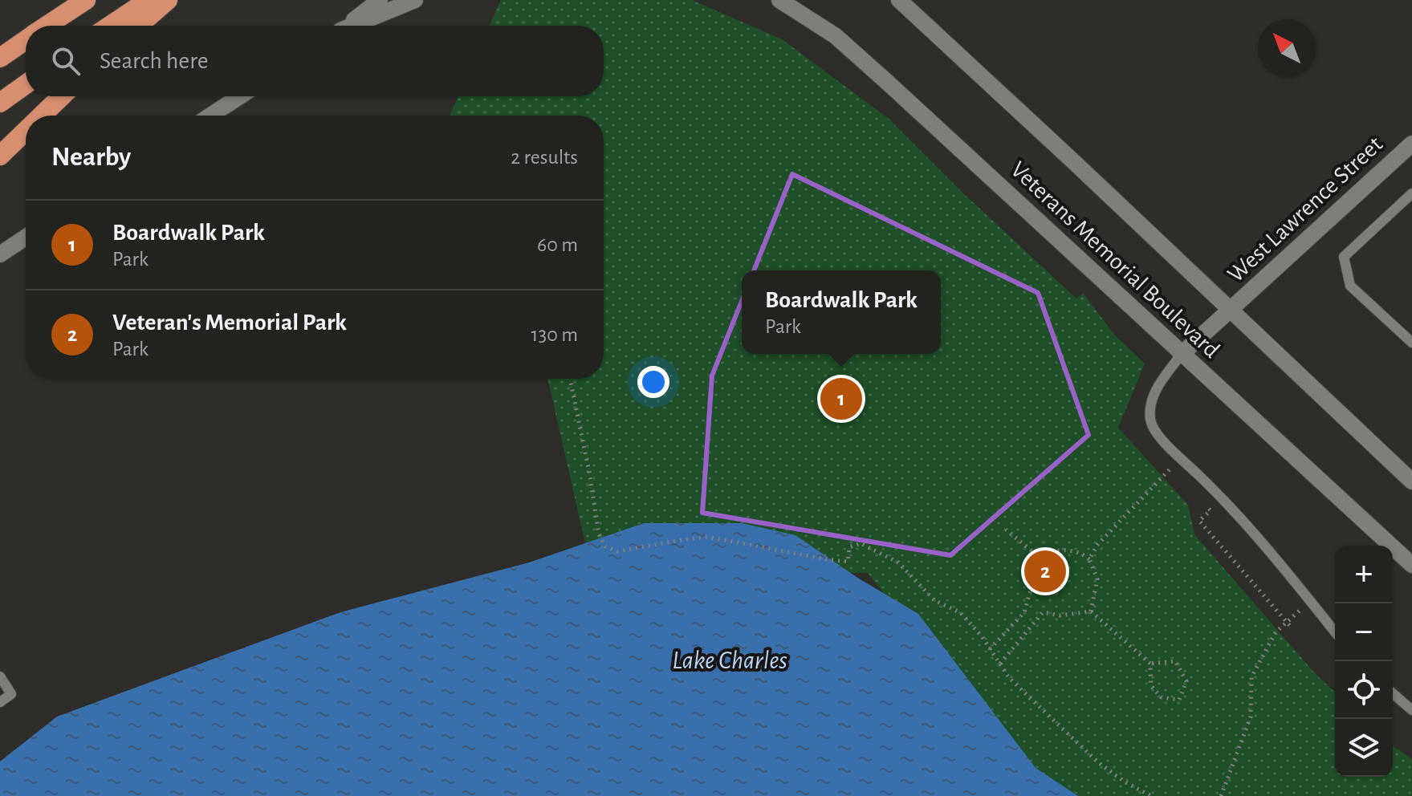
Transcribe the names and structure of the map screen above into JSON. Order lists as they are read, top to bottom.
{
  "streets": {
    "main road": ["West Lawrence Street", "Veterans Memorial Boulevard"]
  },
  "crossings": [
    ["West Lawrence Street", "Veterans Memorial Boulevard"]
  ],
  "water": ["Lake Charles"],
  "north": "top left",
  "page": {
    "search": "Search here",
    "heading": ["Nearby", "2 results"],
    "list": [
      {
        "mark": "1",
        "name": "Boardwalk Park",
        "note": "Park",
        "value": "60 m"
      },
      {
        "mark": "2",
        "name": "Veteran's Memorial Park",
        "note": "Park",
        "value": "130 m"
      }
    ],
    "popup": ["Boardwalk Park", "Park"],
    "pins": ["1", "2"],
    "map_buttons": ["+", "−"]
  }
}
